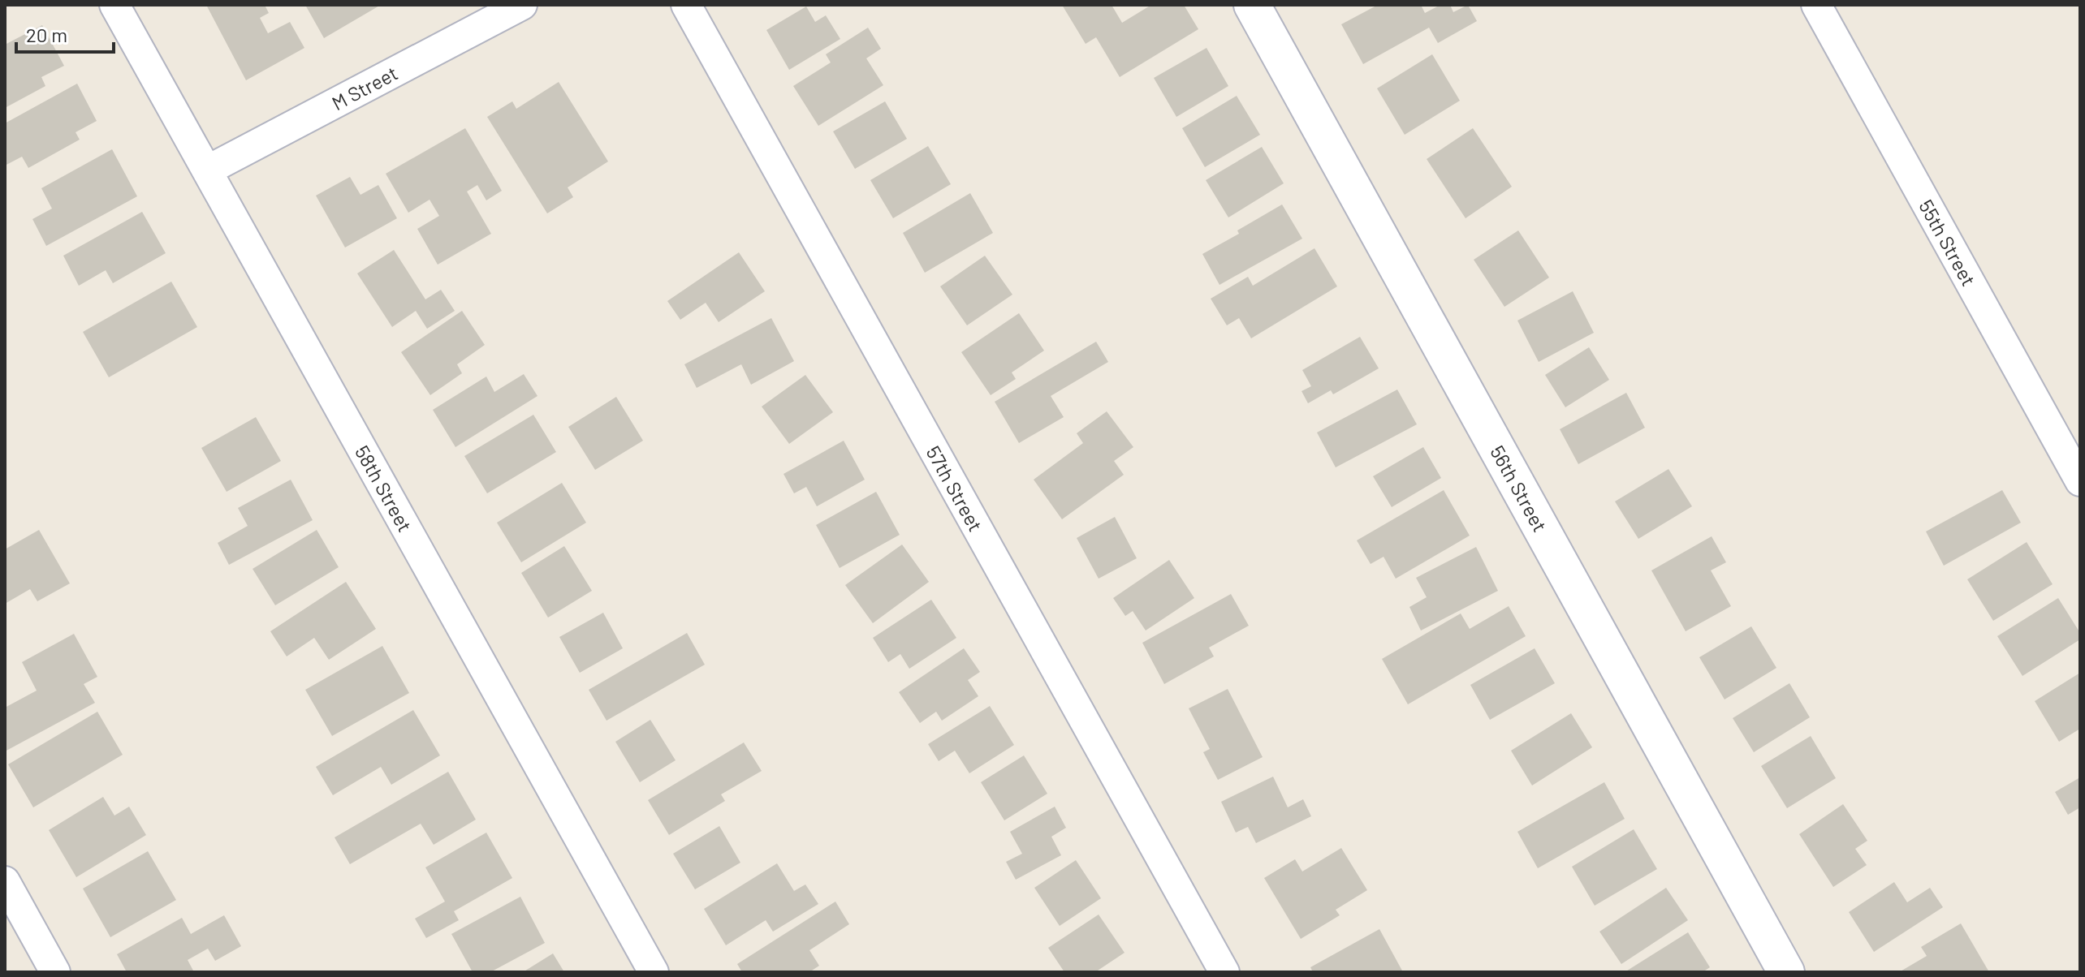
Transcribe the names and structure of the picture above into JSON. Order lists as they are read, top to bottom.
{
  "streets": {
    "street": [
      "M Street",
      "55th Street",
      "58th Street",
      "57th Street",
      "56th Street"
    ]
  },
  "crossings": [
    ["M Street", "58th Street"]
  ],
  "scale_bar": "20 m"
}
